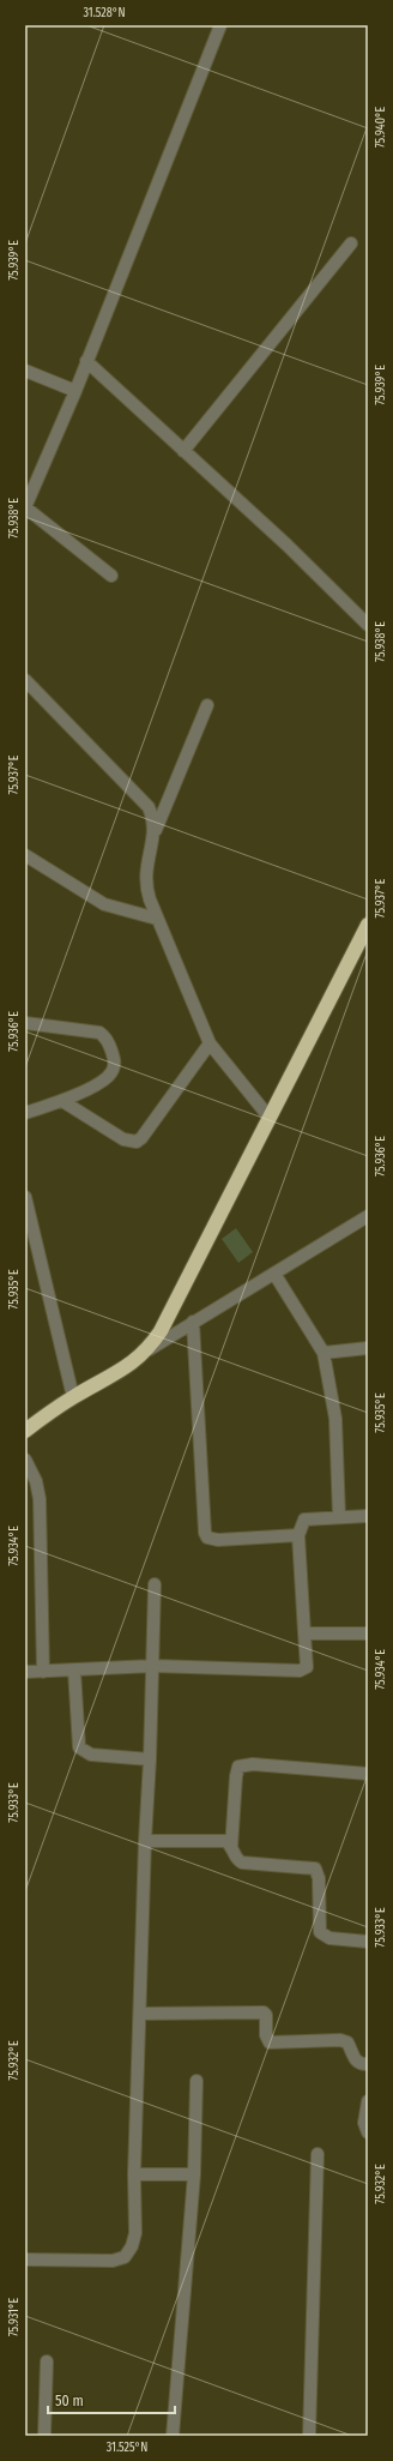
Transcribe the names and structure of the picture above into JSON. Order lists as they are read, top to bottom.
{
  "scale_bar": "50 m",
  "coordinates": [
    "31.528°N",
    "75.940°E",
    "75.939°E",
    "75.938°E",
    "75.937°E",
    "75.936°E",
    "75.935°E",
    "75.934°E",
    "75.933°E",
    "75.932°E",
    "75.931°E",
    "31.525°N"
  ]
}
